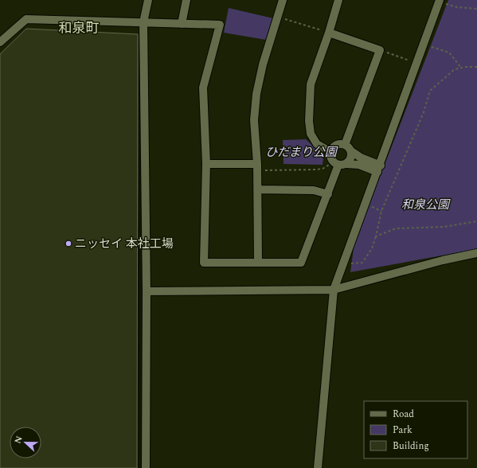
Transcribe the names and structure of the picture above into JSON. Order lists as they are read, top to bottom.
{
  "districts": ["和泉町"],
  "parks": ["ひだまり公園", "和泉公園"],
  "places": ["ニッセイ 本社工場"],
  "legend": ["Road", "Park", "Building"],
  "north": "left"
}
